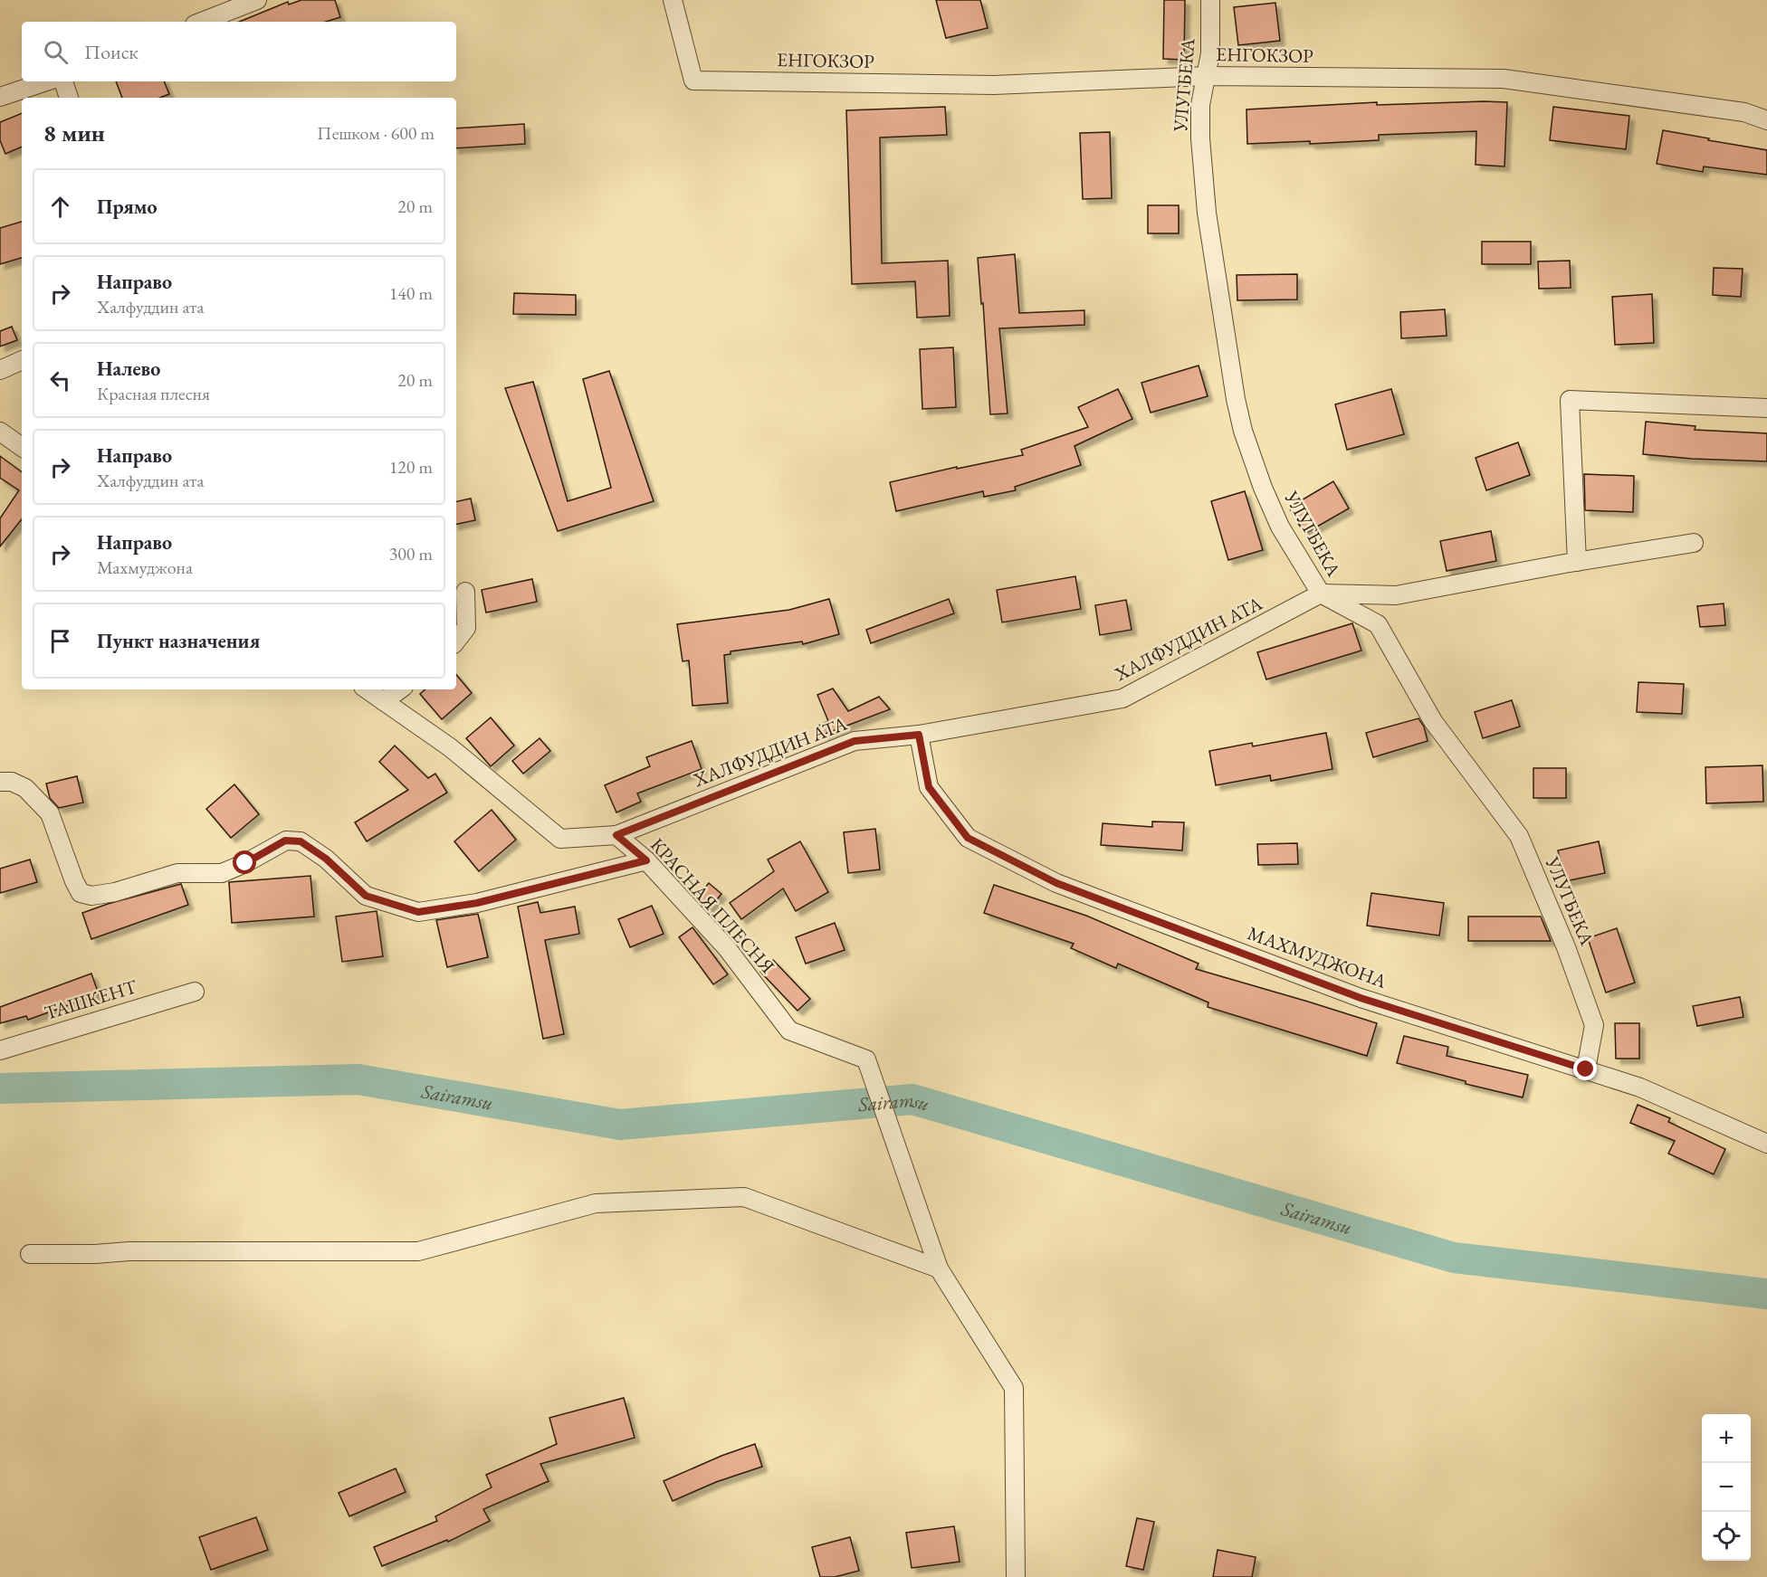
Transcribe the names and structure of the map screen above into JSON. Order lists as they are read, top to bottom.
{
  "streets": {
    "street": [
      "ЕНГОКЗОР",
      "УЛУГБЕКА",
      "ХАЛФУДДИН АТА",
      "КРАСНАЯ ПЛЕСНЯ",
      "МАХМУДЖОНА",
      "ТАШКЕНТ"
    ]
  },
  "crossings": [
    ["ЕНГОКЗОР", "УЛУГБЕКА"],
    ["УЛУГБЕКА", "ХАЛФУДДИН АТА"],
    ["УЛУГБЕКА", "МАХМУДЖОНА"],
    ["ХАЛФУДДИН АТА", "КРАСНАЯ ПЛЕСНЯ"],
    ["ХАЛФУДДИН АТА", "МАХМУДЖОНА"]
  ],
  "water": ["Sairamsu"],
  "page": {
    "search": "Поиск",
    "heading": ["8 мин", "Пешком · 600 m"],
    "list": [
      ["Прямо", "20 m"],
      ["Направо", "Халфуддин ата", "140 m"],
      ["Налево", "Красная плесня", "20 m"],
      ["Направо", "Халфуддин ата", "120 m"],
      ["Направо", "Махмуджона", "300 m"],
      "Пункт назначения"
    ],
    "map_buttons": ["+", "−"]
  }
}
